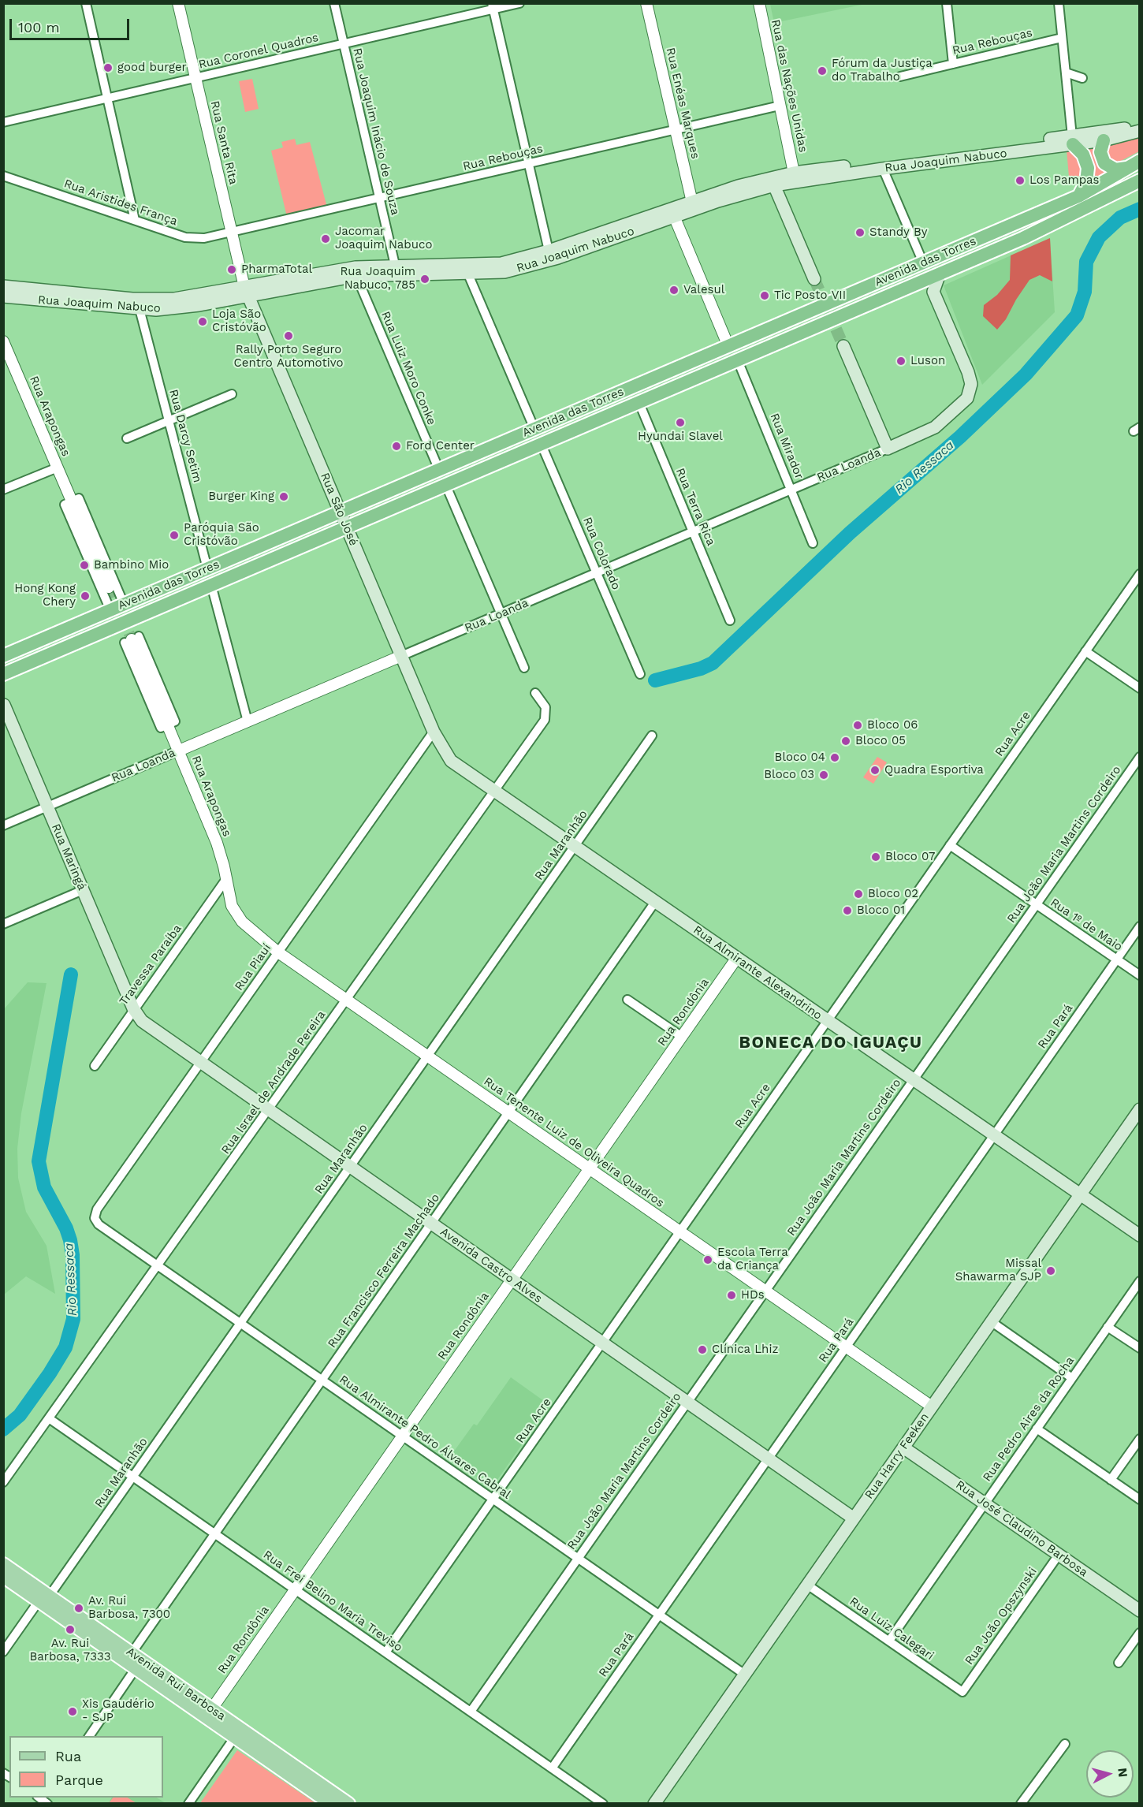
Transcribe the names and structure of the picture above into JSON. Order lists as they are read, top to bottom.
{
  "streets": {
    "highway": ["Avenida das Torres"],
    "main road": [
      "Rua Joaquim Nabuco",
      "Rua Loanda",
      "Rua São José",
      "Rua Maringá",
      "Rua Almirante Alexandrino",
      "Avenida Castro Alves",
      "Rua Harry Feeken",
      "Rua José Claudino Barbosa",
      "Avenida Rui Barbosa"
    ],
    "street": [
      "Rua Rebouças",
      "Rua Coronel Quadros",
      "Rua das Nações Unidas",
      "Rua Enéas Marques",
      "Rua Joaquim Inácio de Souza",
      "Rua Santa Rita",
      "Rua Aristides França",
      "Rua Luiz Moro Conke",
      "Rua Arapongas",
      "Rua Darcy Setim",
      "Rua Mirador",
      "Rua Terra Rica",
      "Rua Colorado",
      "Rua Acre",
      "Rua João Maria Martins Cordeiro",
      "Rua Maranhão",
      "Rua 1º de Maio",
      "Travessa Paraíba",
      "Rua Piauí",
      "Rua Rondônia",
      "Rua Pará",
      "Rua Israel de Andrade Pereira",
      "Rua Tenente Luiz de Oliveira Quadros",
      "Rua Francisco Ferreira Machado",
      "Rua Pedro Aires da Rocha",
      "Rua Almirante Pedro Álvares Cabral",
      "Rua Frei Belino Maria Treviso",
      "Rua João Opszynski",
      "Rua Luiz Calegari"
    ]
  },
  "crossings": [
    ["Rua Rebouças", "Rua das Nações Unidas"],
    ["Rua Rebouças", "Rua Enéas Marques"],
    ["Rua Rebouças", "Rua Joaquim Inácio de Souza"],
    ["Rua Rebouças", "Rua Santa Rita"],
    ["Rua Rebouças", "Rua Aristides França"],
    ["Rua Coronel Quadros", "Rua Joaquim Inácio de Souza"],
    ["Rua Coronel Quadros", "Rua Santa Rita"],
    ["Rua das Nações Unidas", "Rua Joaquim Nabuco"],
    ["Rua Enéas Marques", "Rua Joaquim Nabuco"],
    ["Rua Joaquim Inácio de Souza", "Rua Joaquim Nabuco"],
    ["Rua Santa Rita", "Rua Joaquim Nabuco"],
    ["Rua Santa Rita", "Rua Aristides França"],
    ["Rua Santa Rita", "Rua São José"],
    ["Rua Joaquim Nabuco", "Rua Luiz Moro Conke"],
    ["Rua Joaquim Nabuco", "Rua Darcy Setim"],
    ["Rua Joaquim Nabuco", "Rua São José"],
    ["Avenida das Torres", "Rua Luiz Moro Conke"],
    ["Avenida das Torres", "Rua Arapongas"],
    ["Avenida das Torres", "Rua Darcy Setim"],
    ["Avenida das Torres", "Rua Mirador"],
    ["Avenida das Torres", "Rua Loanda"],
    ["Avenida das Torres", "Rua Terra Rica"],
    ["Avenida das Torres", "Rua São José"],
    ["Avenida das Torres", "Rua Colorado"],
    ["Rua Arapongas", "Rua Loanda"],
    ["Rua Arapongas", "Travessa Paraíba"],
    ["Rua Arapongas", "Rua Tenente Luiz de Oliveira Quadros"],
    ["Rua Mirador", "Rua Loanda"],
    ["Rua Loanda", "Rua Terra Rica"],
    ["Rua Loanda", "Rua São José"],
    ["Rua Loanda", "Rua Colorado"],
    ["Rua Loanda", "Rua Maringá"],
    ["Rua São José", "Rua Piauí"],
    ["Rua São José", "Rua Almirante Alexandrino"],
    ["Rua Acre", "Rua 1º de Maio"],
    ["Rua Acre", "Rua Almirante Alexandrino"],
    ["Rua Acre", "Rua Tenente Luiz de Oliveira Quadros"],
    ["Rua Acre", "Avenida Castro Alves"],
    ["Rua Acre", "Rua Almirante Pedro Álvares Cabral"],
    ["Rua Acre", "Rua Frei Belino Maria Treviso"],
    ["Rua João Maria Martins Cordeiro", "Rua 1º de Maio"],
    ["Rua João Maria Martins Cordeiro", "Rua Almirante Alexandrino"],
    ["Rua João Maria Martins Cordeiro", "Rua Tenente Luiz de Oliveira Quadros"],
    ["Rua João Maria Martins Cordeiro", "Avenida Castro Alves"],
    ["Rua João Maria Martins Cordeiro", "Rua Almirante Pedro Álvares Cabral"],
    ["Rua João Maria Martins Cordeiro", "Rua Frei Belino Maria Treviso"],
    ["Rua Maranhão", "Rua Almirante Alexandrino"],
    ["Rua Maranhão", "Rua Tenente Luiz de Oliveira Quadros"],
    ["Rua Maranhão", "Avenida Castro Alves"],
    ["Rua Maranhão", "Rua Almirante Pedro Álvares Cabral"],
    ["Rua Maranhão", "Rua Frei Belino Maria Treviso"],
    ["Rua Maranhão", "Avenida Rui Barbosa"],
    ["Rua Maringá", "Travessa Paraíba"],
    ["Rua Maringá", "Avenida Castro Alves"],
    ["Rua 1º de Maio", "Rua Pará"],
    ["Travessa Paraíba", "Rua Tenente Luiz de Oliveira Quadros"],
    ["Travessa Paraíba", "Avenida Castro Alves"],
    ["Rua Piauí", "Rua Almirante Alexandrino"],
    ["Rua Piauí", "Rua Tenente Luiz de Oliveira Quadros"],
    ["Rua Piauí", "Avenida Castro Alves"],
    ["Rua Piauí", "Rua Almirante Pedro Álvares Cabral"],
    ["Rua Almirante Alexandrino", "Rua Rondônia"],
    ["Rua Almirante Alexandrino", "Rua Pará"],
    ["Rua Almirante Alexandrino", "Rua Israel de Andrade Pereira"],
    ["Rua Almirante Alexandrino", "Rua Francisco Ferreira Machado"],
    ["Rua Almirante Alexandrino", "Rua Harry Feeken"],
    ["Rua Rondônia", "Rua Tenente Luiz de Oliveira Quadros"],
    ["Rua Rondônia", "Avenida Castro Alves"],
    ["Rua Rondônia", "Rua Almirante Pedro Álvares Cabral"],
    ["Rua Rondônia", "Rua Frei Belino Maria Treviso"],
    ["Rua Rondônia", "Avenida Rui Barbosa"],
    ["Rua Pará", "Rua Tenente Luiz de Oliveira Quadros"],
    ["Rua Pará", "Avenida Castro Alves"],
    ["Rua Pará", "Rua Almirante Pedro Álvares Cabral"],
    ["Rua Pará", "Rua Frei Belino Maria Treviso"],
    ["Rua Israel de Andrade Pereira", "Rua Tenente Luiz de Oliveira Quadros"],
    ["Rua Israel de Andrade Pereira", "Avenida Castro Alves"],
    ["Rua Israel de Andrade Pereira", "Rua Almirante Pedro Álvares Cabral"],
    ["Rua Israel de Andrade Pereira", "Rua Frei Belino Maria Treviso"],
    ["Rua Tenente Luiz de Oliveira Quadros", "Rua Francisco Ferreira Machado"],
    ["Rua Tenente Luiz de Oliveira Quadros", "Rua Harry Feeken"],
    ["Avenida Castro Alves", "Rua Francisco Ferreira Machado"],
    ["Avenida Castro Alves", "Rua Harry Feeken"],
    ["Rua Francisco Ferreira Machado", "Rua Almirante Pedro Álvares Cabral"],
    ["Rua Francisco Ferreira Machado", "Rua Frei Belino Maria Treviso"],
    ["Rua Francisco Ferreira Machado", "Avenida Rui Barbosa"],
    ["Rua Pedro Aires da Rocha", "Rua José Claudino Barbosa"],
    ["Rua Pedro Aires da Rocha", "Rua Luiz Calegari"],
    ["Rua Almirante Pedro Álvares Cabral", "Rua Harry Feeken"],
    ["Rua Harry Feeken", "Rua José Claudino Barbosa"],
    ["Rua Harry Feeken", "Rua Luiz Calegari"],
    ["Rua José Claudino Barbosa", "Rua João Opszynski"],
    ["Rua João Opszynski", "Rua Luiz Calegari"]
  ],
  "districts": ["BONECA DO IGUAÇU"],
  "water": ["Rio Ressaca"],
  "places": [
    "good burger",
    "Fórum da Justiça do Trabalho",
    "Los Pampas",
    "Standy By",
    "Jacomar Joaquim Nabuco",
    "PharmaTotal",
    "Rua Joaquim Nabuco, 785",
    "Valesul",
    "Tic Posto VII",
    "Loja São Cristóvão",
    "Rally Porto Seguro Centro Automotivo",
    "Luson",
    "Hyundai Slavel",
    "Ford Center",
    "Burger King",
    "Paróquia São Cristóvão",
    "Bambino Mio",
    "Hong Kong Chery",
    "Bloco 06",
    "Bloco 05",
    "Bloco 04",
    "Quadra Esportiva",
    "Bloco 03",
    "Bloco 07",
    "Bloco 02",
    "Bloco 01",
    "Escola Terra da Criança",
    "Missal Shawarma SJP",
    "HDs",
    "Clínica Lhiz",
    "Av. Rui Barbosa, 7300",
    "Av. Rui Barbosa, 7333",
    "Xis Gaudério - SJP"
  ],
  "legend": ["Rua", "Parque"],
  "scale_bar": "100 m",
  "north": "right"
}
